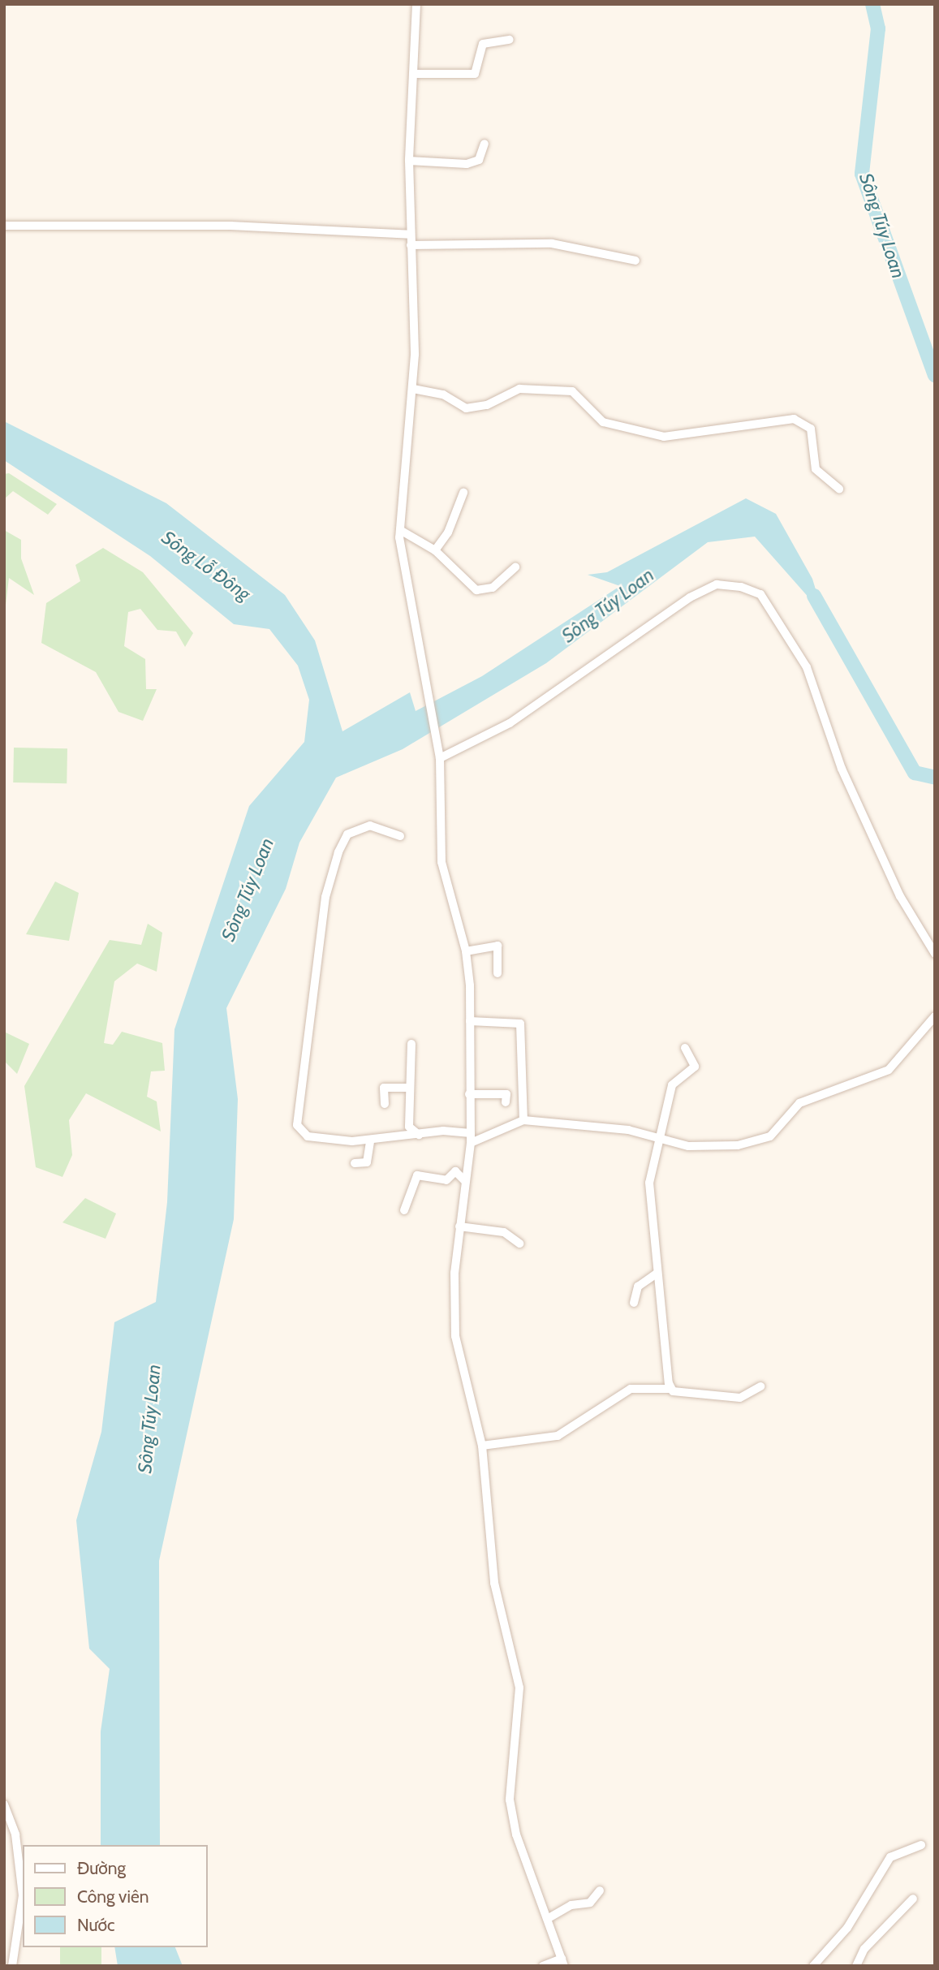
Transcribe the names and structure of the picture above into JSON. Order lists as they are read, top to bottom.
{
  "water": ["Sông Túy Loan", "Sông Lỗ Đông"],
  "legend": ["Đường", "Công viên", "Nước"]
}
